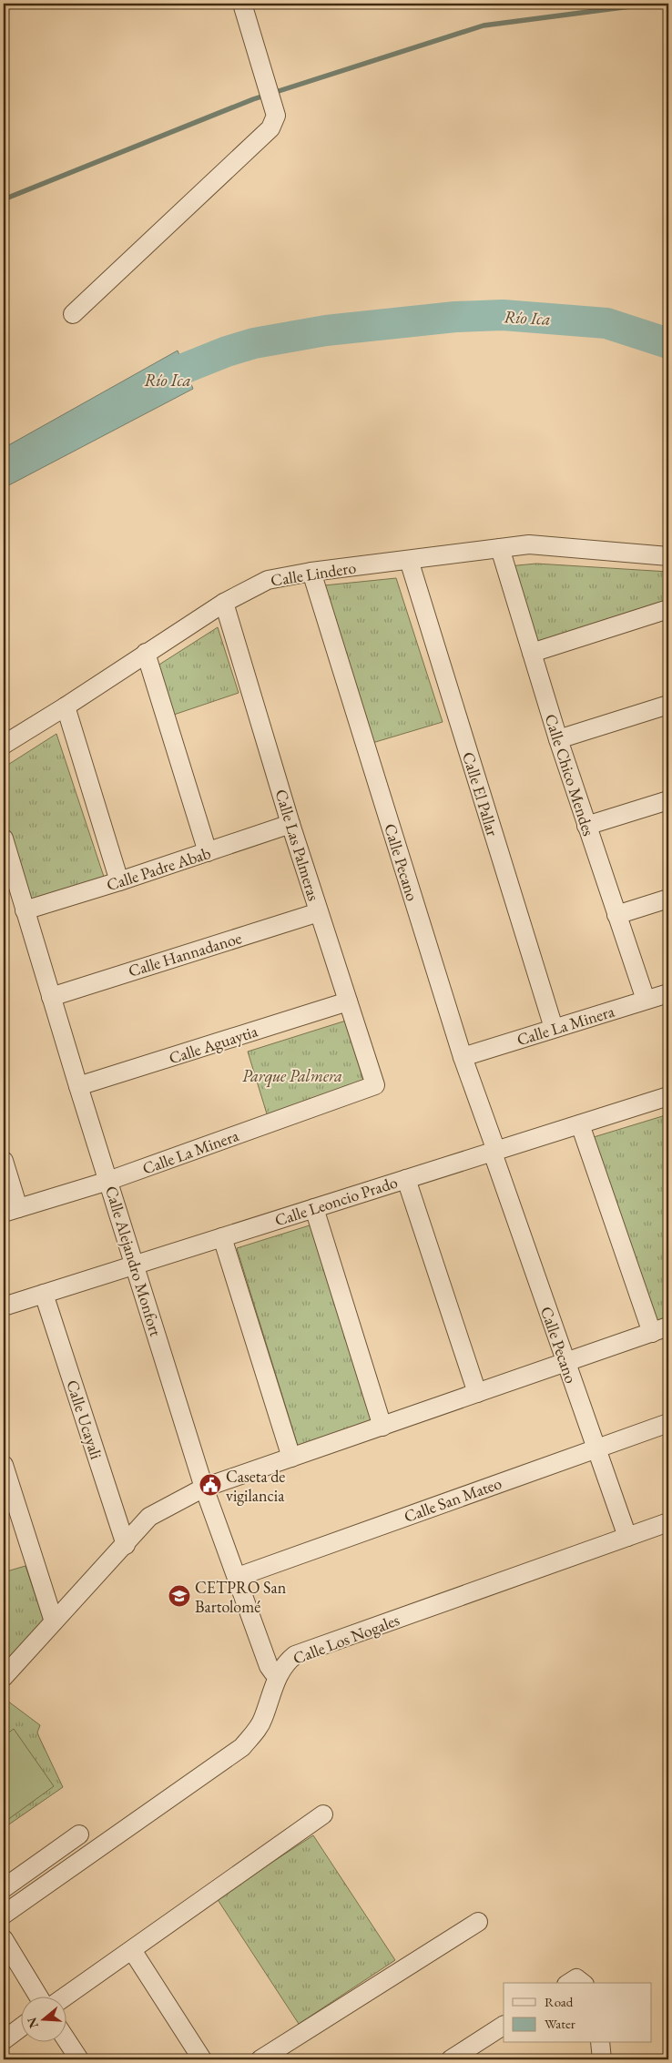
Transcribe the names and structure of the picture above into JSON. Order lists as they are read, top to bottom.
{
  "streets": {
    "street": [
      "Calle Lindero",
      "Calle Chico Mendes",
      "Calle El Pallar",
      "Calle Las Palmeras",
      "Calle Pecano",
      "Calle Padre Abab",
      "Calle Hannadanoe",
      "Calle La Minera",
      "Calle Aguaytia",
      "Calle Leoncio Prado",
      "Calle Alejandro Monfort",
      "Calle Ucayali",
      "Calle San Mateo",
      "Calle Los Nogales"
    ]
  },
  "crossings": [
    ["Calle Lindero", "Calle Chico Mendes"],
    ["Calle Lindero", "Calle El Pallar"],
    ["Calle Lindero", "Calle Las Palmeras"],
    ["Calle Lindero", "Calle Pecano"],
    ["Calle Chico Mendes", "Calle La Minera"],
    ["Calle El Pallar", "Calle La Minera"],
    ["Calle Las Palmeras", "Calle Padre Abab"],
    ["Calle Las Palmeras", "Calle Hannadanoe"],
    ["Calle Las Palmeras", "Calle La Minera"],
    ["Calle Las Palmeras", "Calle Aguaytia"],
    ["Calle Pecano", "Calle La Minera"],
    ["Calle Pecano", "Calle Leoncio Prado"],
    ["Calle Pecano", "Calle San Mateo"],
    ["Calle Pecano", "Calle Los Nogales"],
    ["Calle Padre Abab", "Calle Alejandro Monfort"],
    ["Calle Hannadanoe", "Calle Alejandro Monfort"],
    ["Calle La Minera", "Calle Alejandro Monfort"],
    ["Calle Aguaytia", "Calle Alejandro Monfort"],
    ["Calle Leoncio Prado", "Calle Alejandro Monfort"],
    ["Calle Leoncio Prado", "Calle Ucayali"],
    ["Calle Alejandro Monfort", "Calle San Mateo"],
    ["Calle Alejandro Monfort", "Calle Los Nogales"]
  ],
  "water": ["Río Ica"],
  "parks": ["Parque Palmera"],
  "places": {
    "public building": ["Caseta de vigilancia"],
    "school or university": ["CETPRO San Bartolomé"]
  },
  "legend": ["Road", "Water"],
  "north": "left"
}
